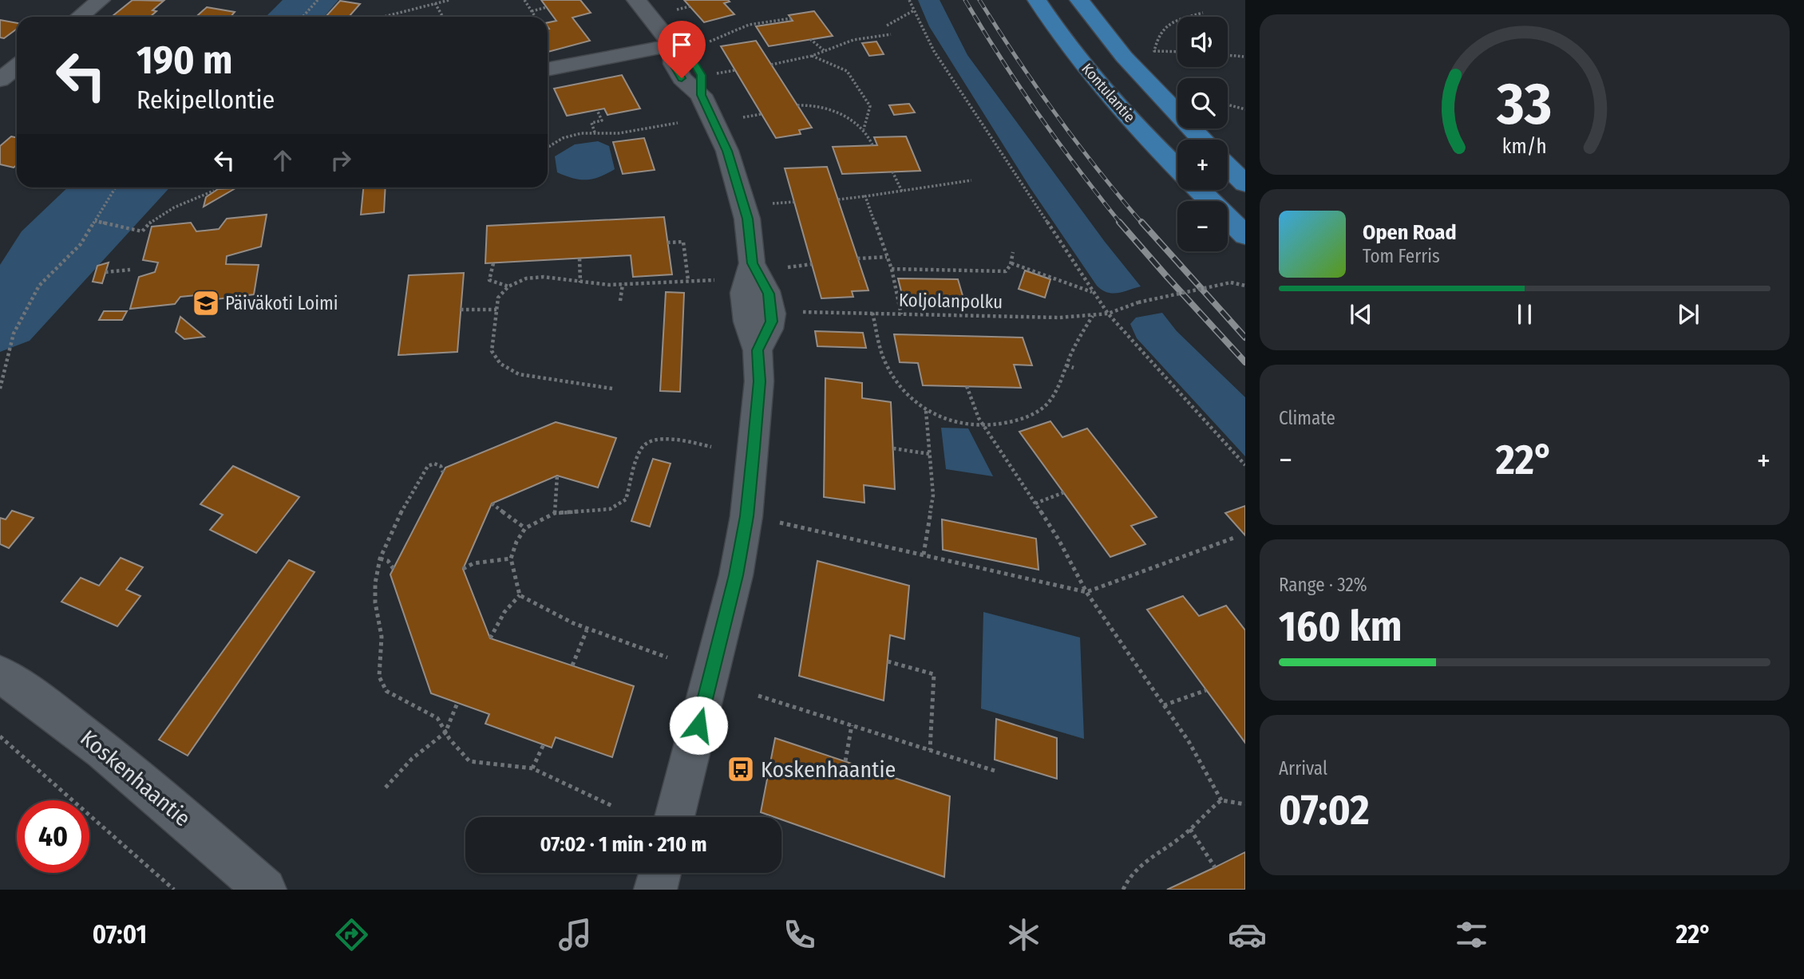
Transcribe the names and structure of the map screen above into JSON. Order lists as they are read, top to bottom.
{
  "streets": {
    "main road": ["Kontulantie"],
    "street": ["Koskenhaantie"],
    "path": ["Koljolanpolku"]
  },
  "places": {
    "school or university": ["Päiväkoti Loimi"],
    "bus stop": ["Koskenhaantie"]
  },
  "page": {
    "map_buttons": ["+", "−"],
    "turn": ["190 m", "Rekipellontie"],
    "song": ["Open Road", "Tom Ferris"],
    "tile": [
      "Climate",
      ["Range · 32%", "160 km"],
      ["Arrival", "07:02"]
    ],
    "heat": ["−", "22°", "+"],
    "limit": "40",
    "trip": "07:02 · 1 min · 210 m",
    "tabs": ["07:01", "22°"],
    "gauge": ["33", "km/h"]
  }
}
